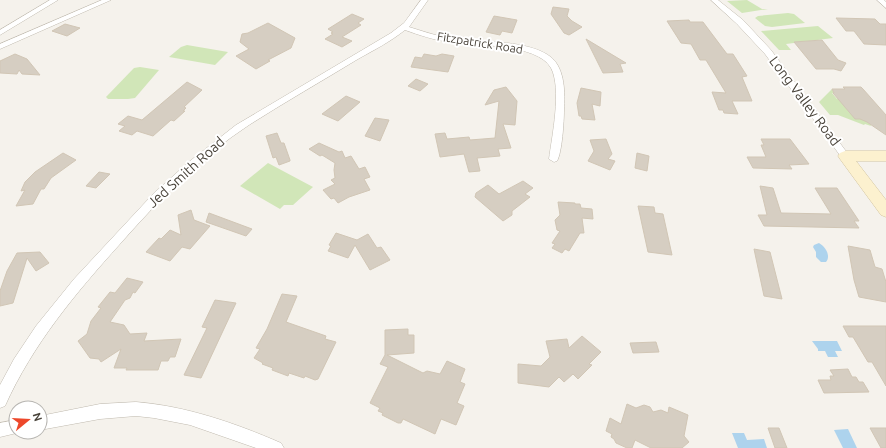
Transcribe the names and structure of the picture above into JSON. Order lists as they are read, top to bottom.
{
  "streets": {
    "street": ["Fitzpatrick Road", "Long Valley Road", "Jed Smith Road"]
  },
  "crossings": [
    ["Fitzpatrick Road", "Jed Smith Road"]
  ],
  "north": "right"
}
